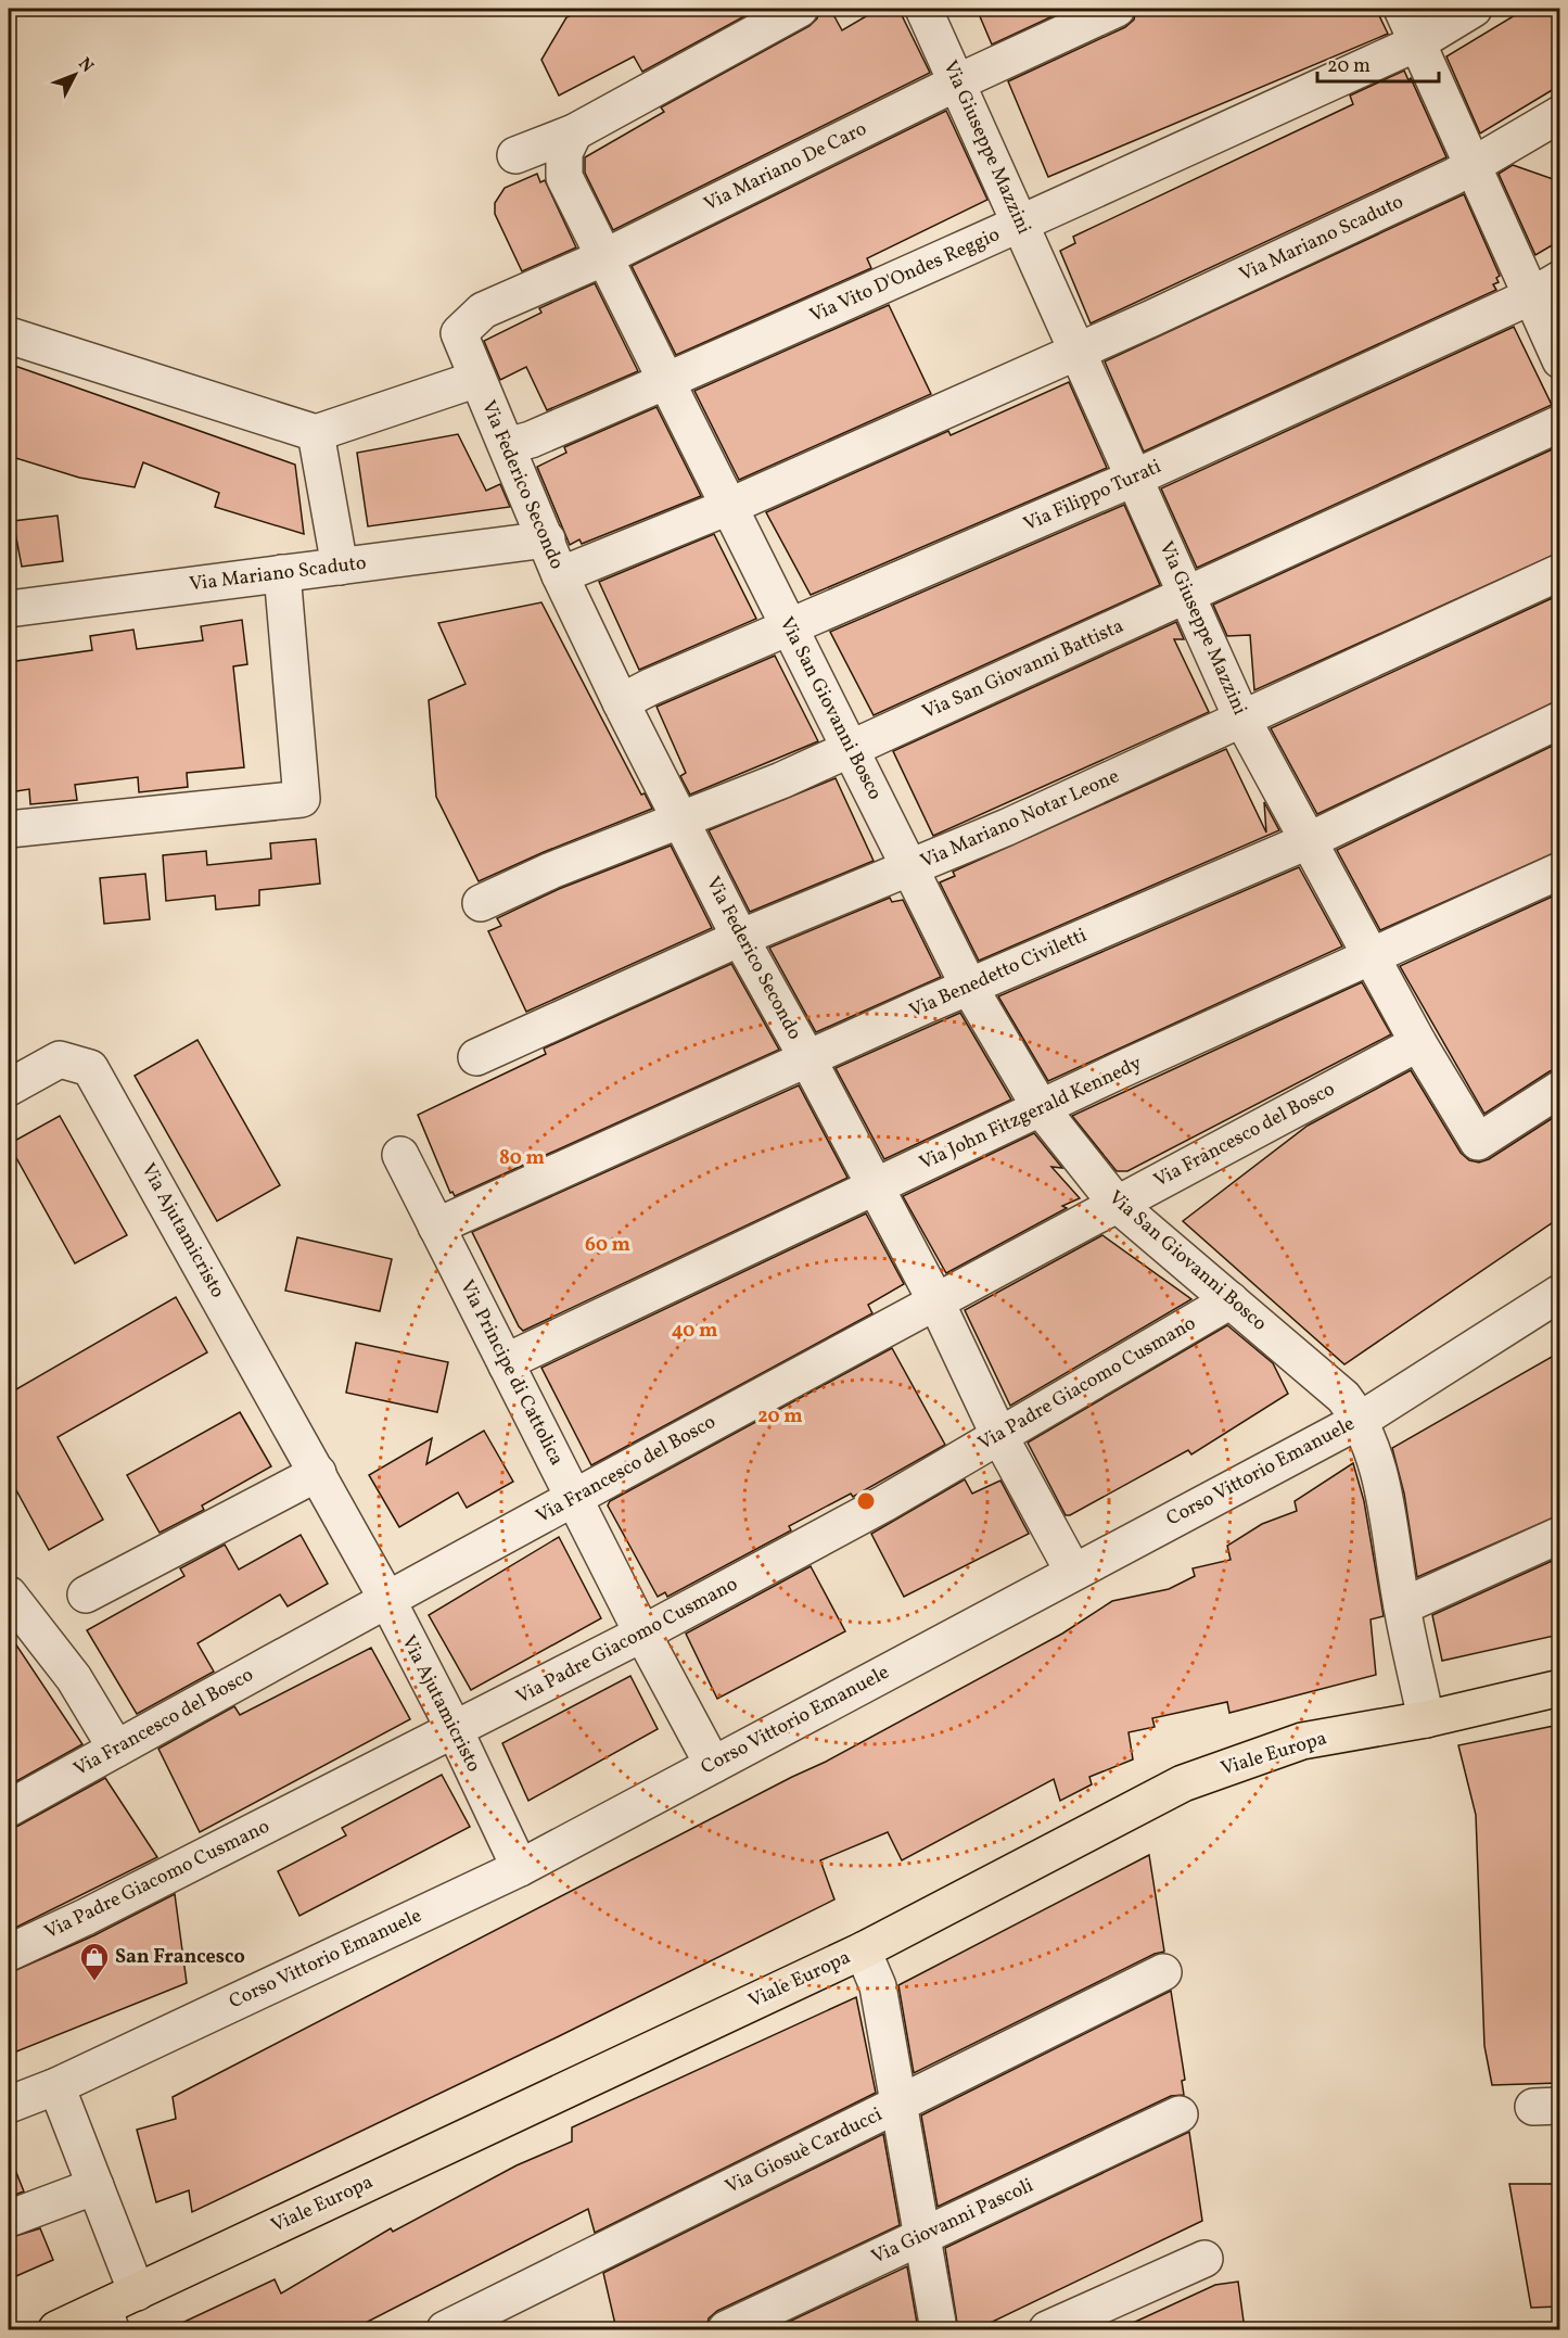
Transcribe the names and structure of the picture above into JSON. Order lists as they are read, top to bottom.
{
  "streets": {
    "main road": ["Viale Europa"],
    "street": [
      "Via Giuseppe Mazzini",
      "Via Mariano De Caro",
      "Via Mariano Scaduto",
      "Via Vito D'Ondes Reggio",
      "Via Federico Secondo",
      "Via Filippo Turati",
      "Via San Giovanni Battista",
      "Via San Giovanni Bosco",
      "Via Mariano Notar Leone",
      "Via Benedetto Civiletti",
      "Via John Fitzgerald Kennedy",
      "Via Francesco del Bosco",
      "Via Ajutamicristo",
      "Via Principe di Cattolica",
      "Via Padre Giacomo Cusmano",
      "Corso Vittorio Emanuele",
      "Via Giosuè Carducci",
      "Via Giovanni Pascoli"
    ]
  },
  "crossings": [
    ["Via Giuseppe Mazzini", "Via Mariano De Caro"],
    ["Via Giuseppe Mazzini", "Via Mariano Scaduto"],
    ["Via Giuseppe Mazzini", "Via Vito D'Ondes Reggio"],
    ["Via Giuseppe Mazzini", "Via Filippo Turati"],
    ["Via Giuseppe Mazzini", "Via San Giovanni Battista"],
    ["Via Giuseppe Mazzini", "Via Mariano Notar Leone"],
    ["Via Giuseppe Mazzini", "Via Benedetto Civiletti"],
    ["Via Giuseppe Mazzini", "Via John Fitzgerald Kennedy"],
    ["Via Giuseppe Mazzini", "Via Francesco del Bosco"],
    ["Via Mariano De Caro", "Via Federico Secondo"],
    ["Via Mariano De Caro", "Via San Giovanni Bosco"],
    ["Via Mariano Scaduto", "Via Federico Secondo"],
    ["Via Mariano Scaduto", "Via San Giovanni Bosco"],
    ["Via Vito D'Ondes Reggio", "Via Federico Secondo"],
    ["Via Vito D'Ondes Reggio", "Via San Giovanni Bosco"],
    ["Via Federico Secondo", "Via Filippo Turati"],
    ["Via Federico Secondo", "Via San Giovanni Battista"],
    ["Via Federico Secondo", "Via Mariano Notar Leone"],
    ["Via Federico Secondo", "Via Benedetto Civiletti"],
    ["Via Federico Secondo", "Via John Fitzgerald Kennedy"],
    ["Via Federico Secondo", "Via Francesco del Bosco"],
    ["Via Federico Secondo", "Via Padre Giacomo Cusmano"],
    ["Via Federico Secondo", "Corso Vittorio Emanuele"],
    ["Via Filippo Turati", "Via San Giovanni Bosco"],
    ["Via San Giovanni Battista", "Via San Giovanni Bosco"],
    ["Via San Giovanni Bosco", "Via Mariano Notar Leone"],
    ["Via San Giovanni Bosco", "Via Benedetto Civiletti"],
    ["Via San Giovanni Bosco", "Via John Fitzgerald Kennedy"],
    ["Via San Giovanni Bosco", "Via Francesco del Bosco"],
    ["Via San Giovanni Bosco", "Via Padre Giacomo Cusmano"],
    ["Via San Giovanni Bosco", "Corso Vittorio Emanuele"],
    ["Via San Giovanni Bosco", "Viale Europa"],
    ["Via Benedetto Civiletti", "Via Principe di Cattolica"],
    ["Via John Fitzgerald Kennedy", "Via Principe di Cattolica"],
    ["Via Francesco del Bosco", "Via Ajutamicristo"],
    ["Via Francesco del Bosco", "Via Principe di Cattolica"],
    ["Via Ajutamicristo", "Via Padre Giacomo Cusmano"],
    ["Via Ajutamicristo", "Corso Vittorio Emanuele"],
    ["Via Principe di Cattolica", "Via Padre Giacomo Cusmano"],
    ["Via Principe di Cattolica", "Corso Vittorio Emanuele"]
  ],
  "places": {
    "shop": ["San Francesco"]
  },
  "scale_bar": "20 m",
  "north": "top right",
  "rings": [
    "80 m",
    "60 m",
    "40 m",
    "20 m"
  ]
}
